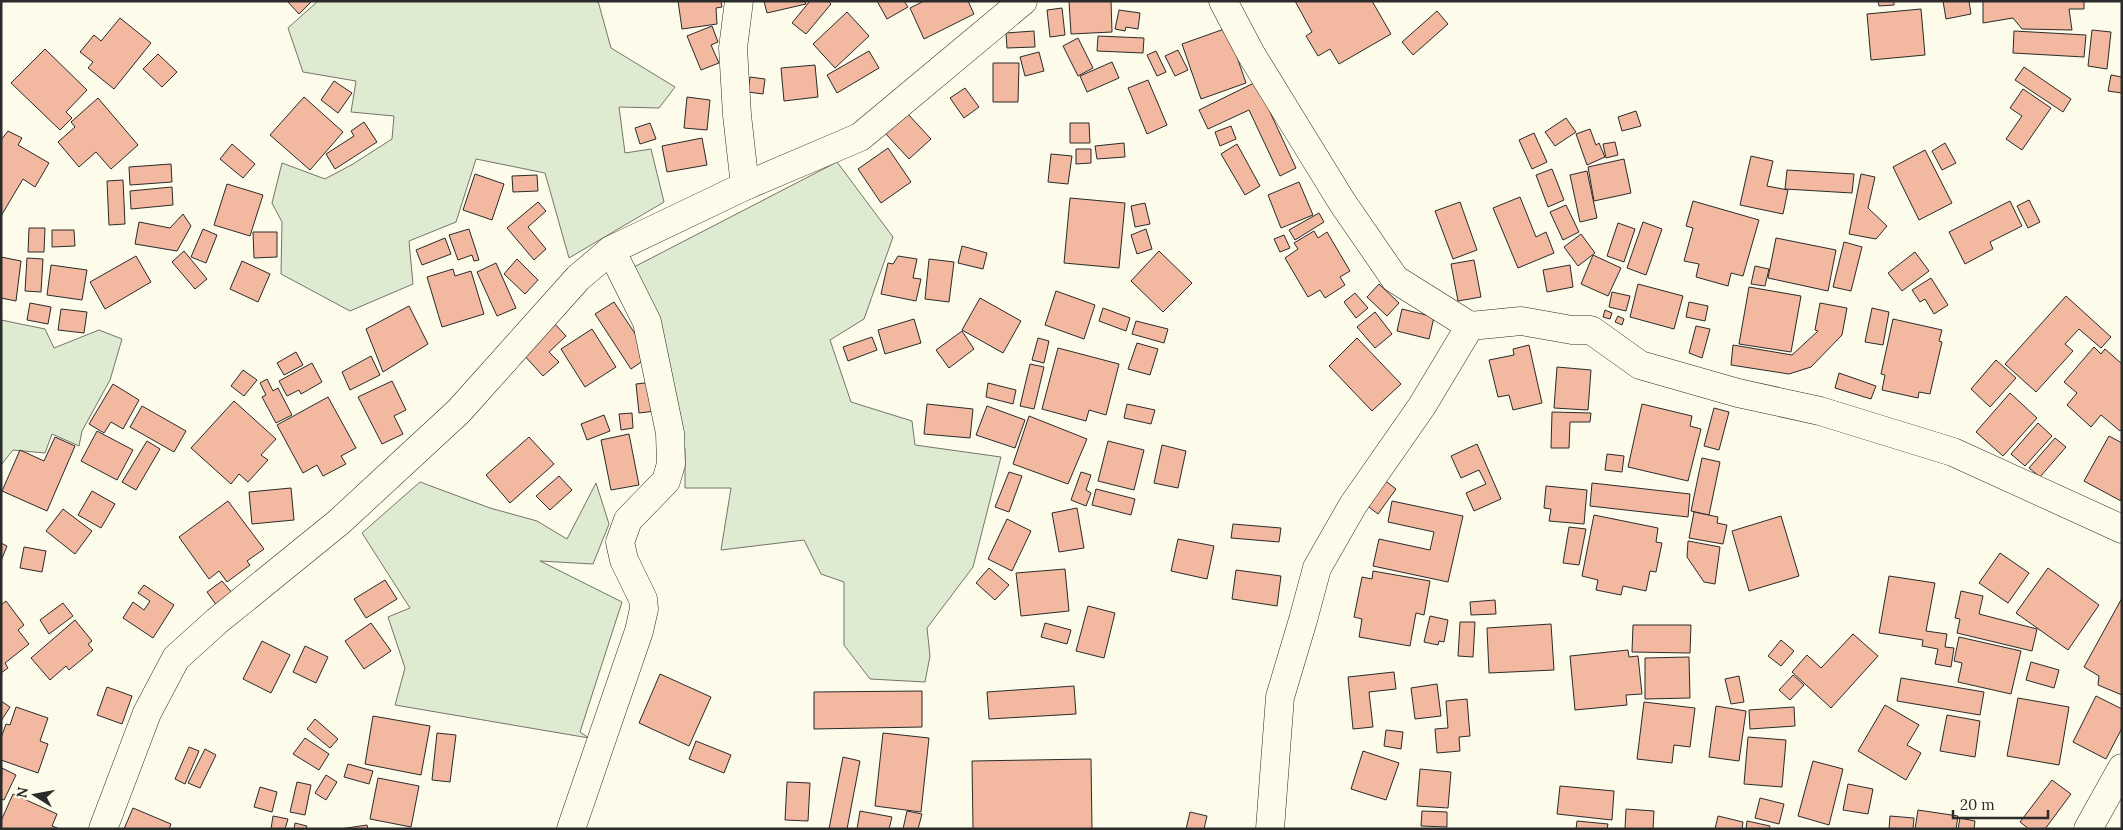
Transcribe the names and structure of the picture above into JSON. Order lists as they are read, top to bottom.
{
  "scale_bar": "20 m",
  "north": "left"
}
